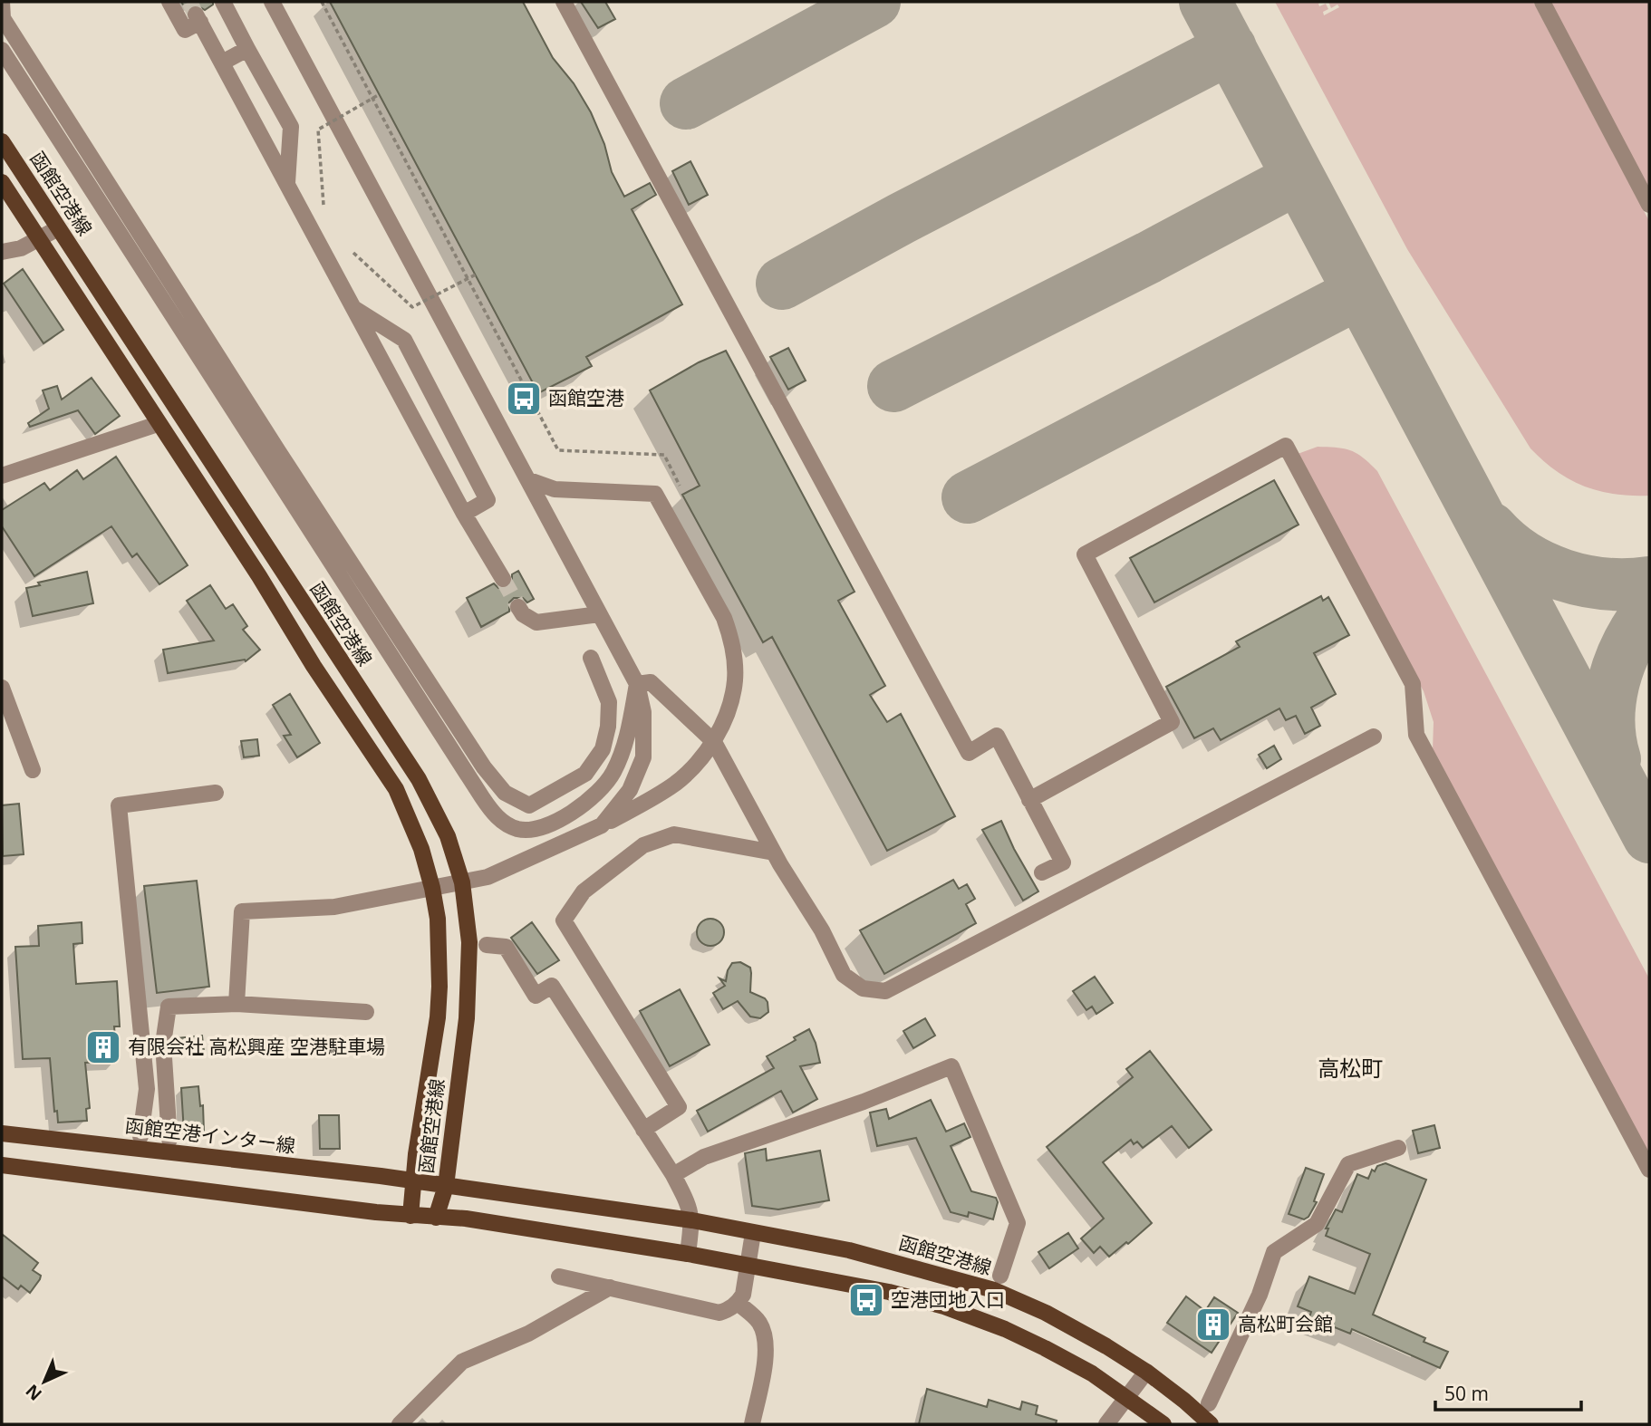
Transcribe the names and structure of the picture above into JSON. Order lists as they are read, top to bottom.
{
  "streets": {
    "main road": ["函館空港線", "函館空港インター線"]
  },
  "crossings": [
    ["函館空港線", "函館空港インター線"]
  ],
  "districts": ["高松町"],
  "places": {
    "bus stop": ["函館空港", "空港団地入口"],
    "building": ["有限会社 高松興産 空港駐車場", "高松町会館"]
  },
  "scale_bar": "50 m",
  "north": "bottom left"
}
